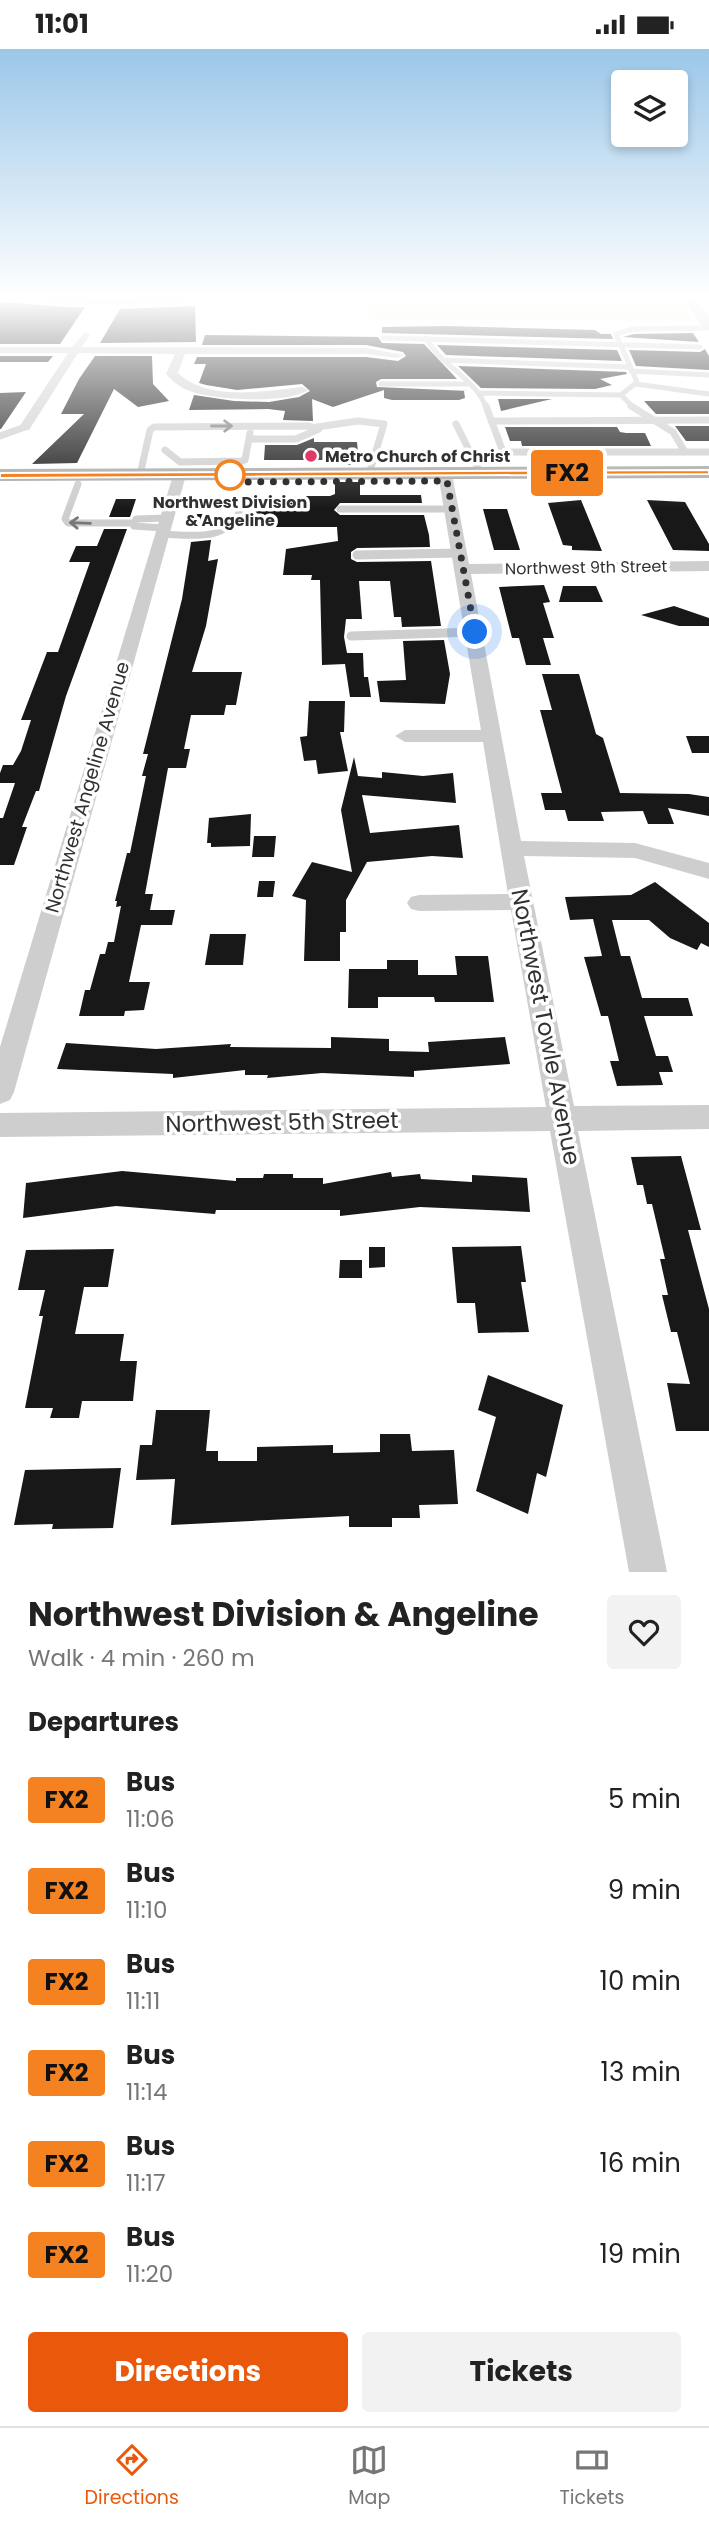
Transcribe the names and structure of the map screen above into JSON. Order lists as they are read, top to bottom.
{
  "streets": {
    "street": [
      "Northwest 9th Street",
      "Northwest Angeline Avenue",
      "Northwest Towle Avenue",
      "Northwest 5th Street"
    ]
  },
  "crossings": [
    ["Northwest 9th Street", "Northwest Towle Avenue"],
    ["Northwest Towle Avenue", "Northwest 5th Street"]
  ],
  "places": ["Metro Church of Christ", "Northwest Division & Angeline"],
  "lines": ["bus line FX2"],
  "page": {
    "status": "11:01",
    "on_map": "FX2",
    "heading": [
      ["Northwest Division & Angeline", "Walk · 4 min · 260 m"],
      "Departures"
    ],
    "list": [
      {
        "mark": "FX2",
        "name": "Bus",
        "note": "11:06",
        "value": "5 min"
      },
      {
        "mark": "FX2",
        "name": "Bus",
        "note": "11:10",
        "value": "9 min"
      },
      {
        "mark": "FX2",
        "name": "Bus",
        "note": "11:11",
        "value": "10 min"
      },
      {
        "mark": "FX2",
        "name": "Bus",
        "note": "11:14",
        "value": "13 min"
      },
      {
        "mark": "FX2",
        "name": "Bus",
        "note": "11:17",
        "value": "16 min"
      },
      {
        "mark": "FX2",
        "name": "Bus",
        "note": "11:20",
        "value": "19 min"
      }
    ],
    "buttons": ["Directions", "Tickets"],
    "tabs": ["Directions", "Map", "Tickets"]
  }
}
